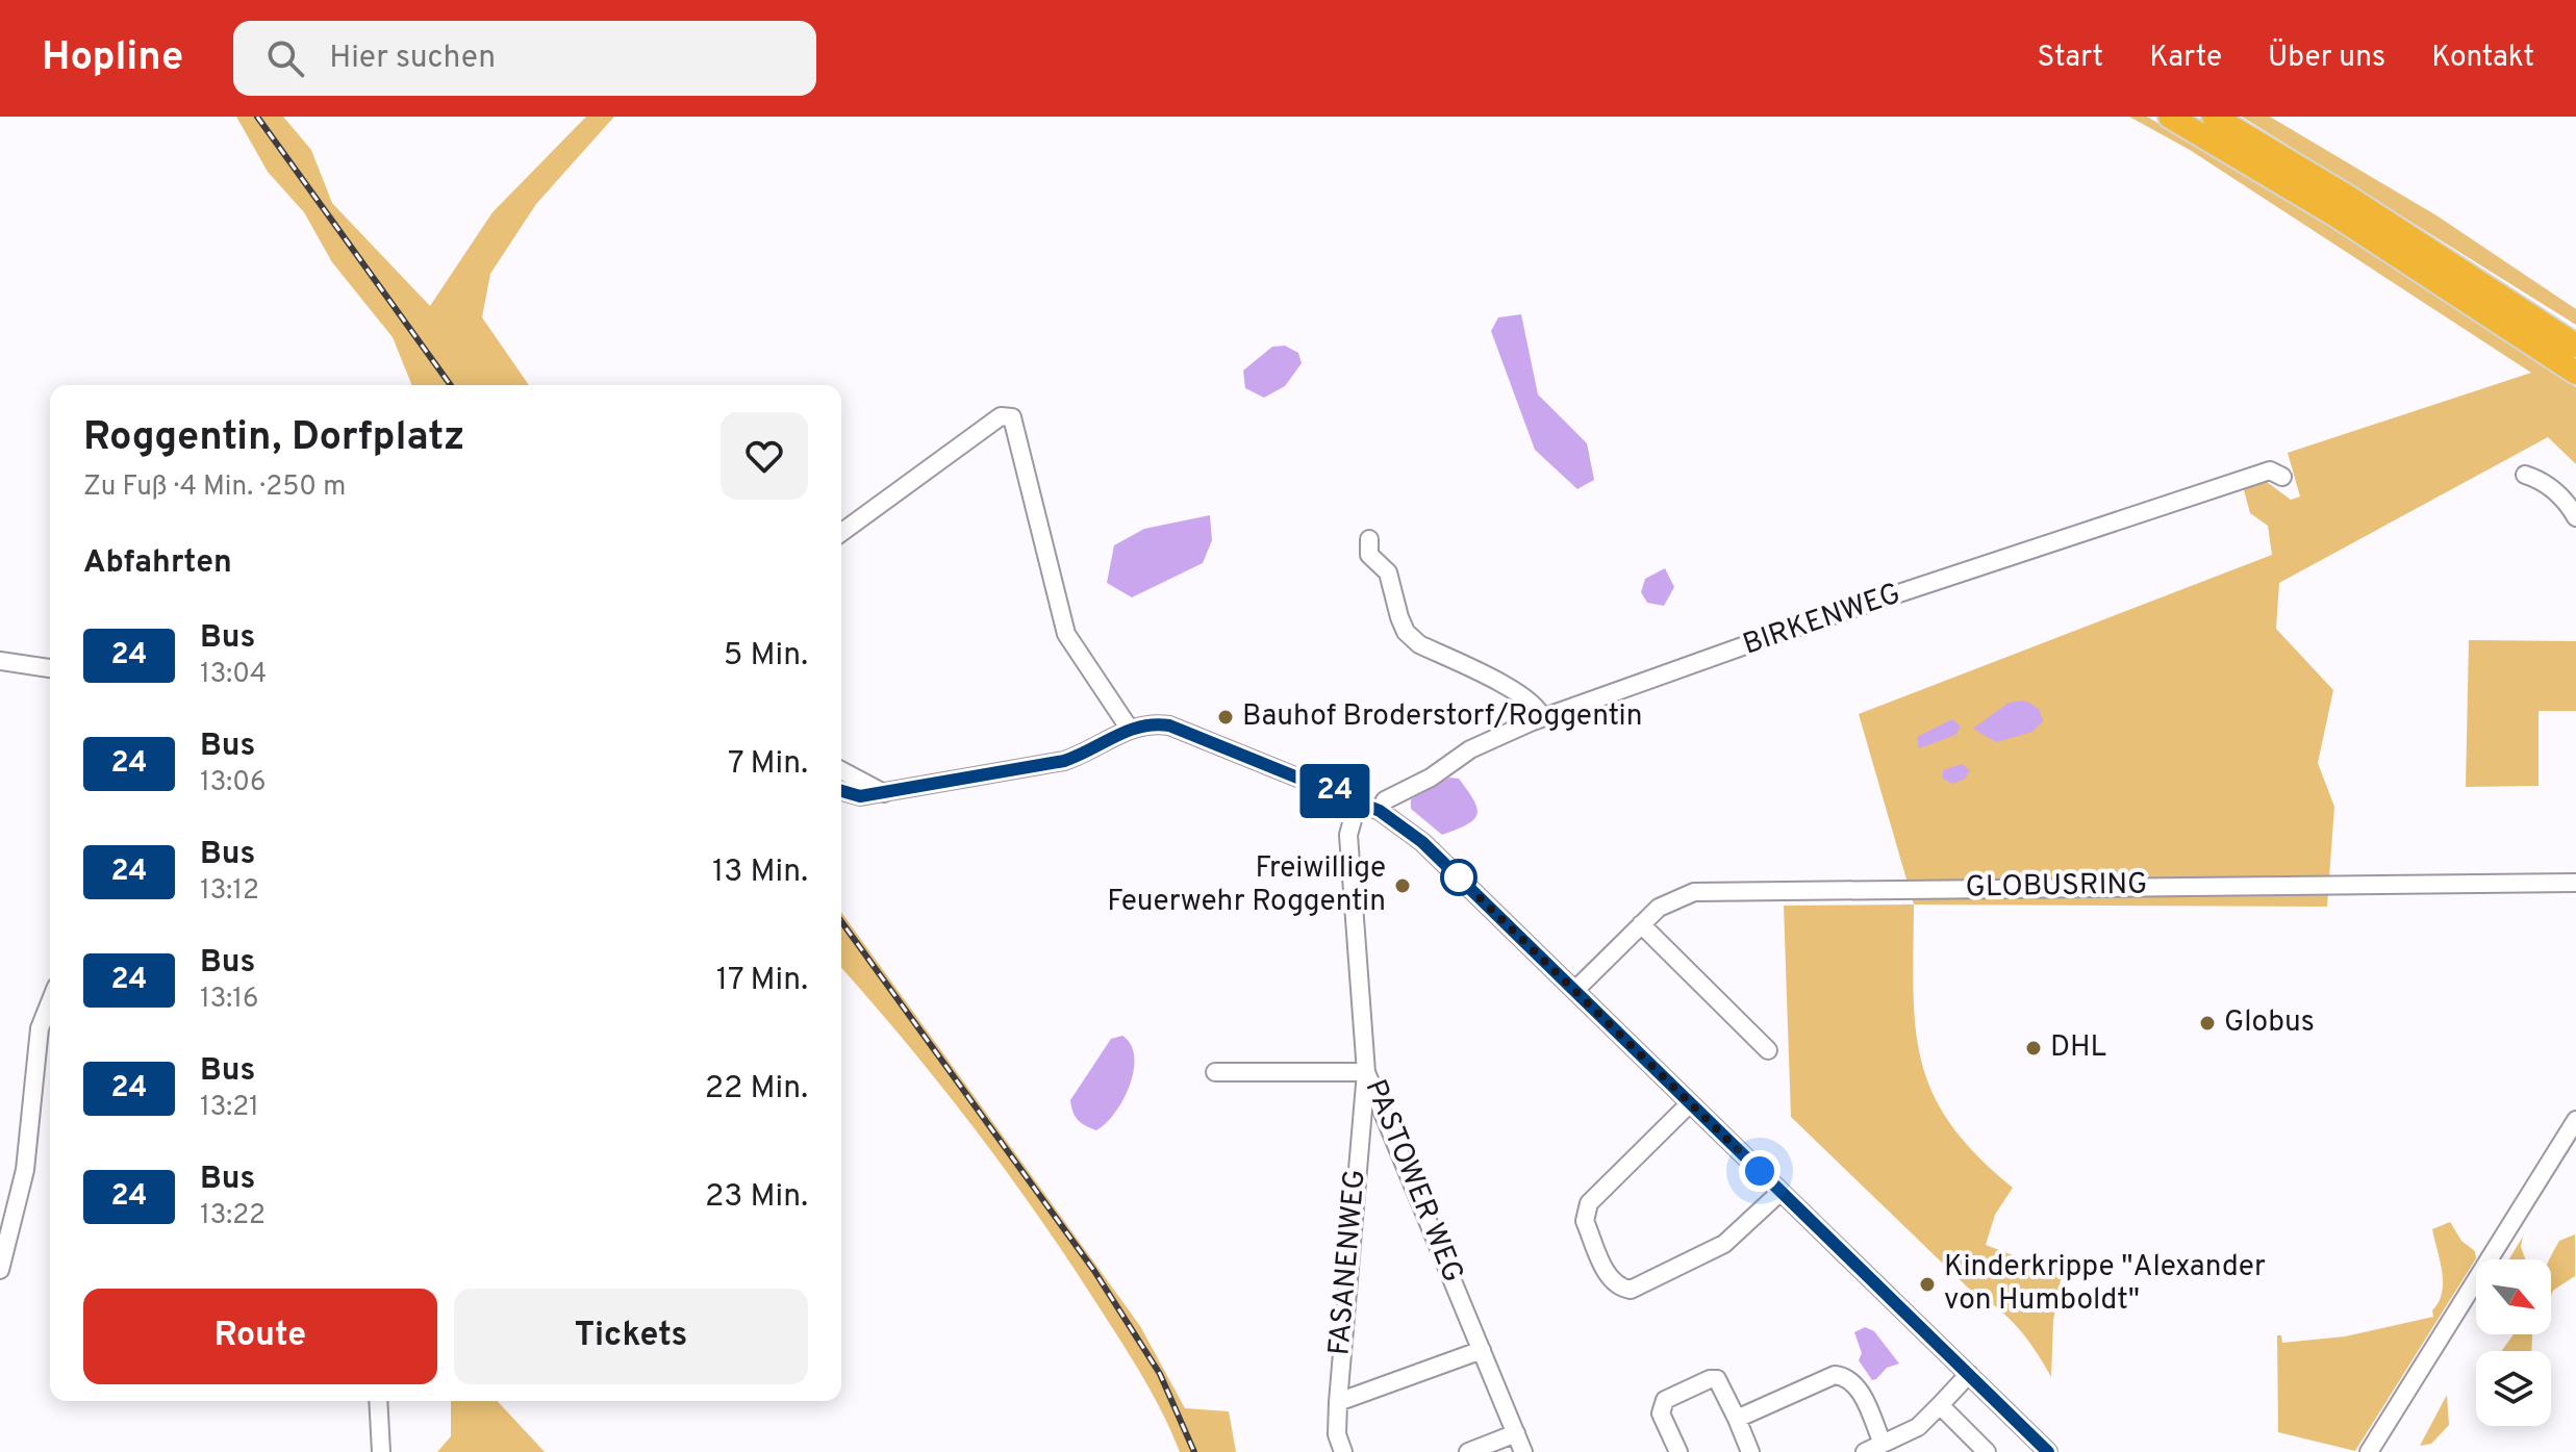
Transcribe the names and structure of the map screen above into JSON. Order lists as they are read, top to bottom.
{
  "streets": {
    "street": [
      "BIRKENWEG",
      "GLOBUSRING",
      "PASTOWER WEG",
      "FASANENWEG"
    ]
  },
  "crossings": [
    ["PASTOWER WEG", "FASANENWEG"]
  ],
  "places": [
    "Bauhof Broderstorf/Roggentin",
    "Freiwillige Feuerwehr Roggentin",
    "Globus",
    "DHL",
    "Kinderkrippe \"Alexander von Humboldt\""
  ],
  "lines": ["bus line 24"],
  "north": "bottom right",
  "page": {
    "header": "Hopline",
    "search": "Hier suchen",
    "nav": [
      "Start",
      "Karte",
      "Über uns",
      "Kontakt"
    ],
    "on_map": "24",
    "heading": [
      ["Roggentin, Dorfplatz", "Zu Fuß · 4 Min. · 250 m"],
      "Abfahrten"
    ],
    "list": [
      {
        "mark": "24",
        "name": "Bus",
        "note": "13:04",
        "value": "5 Min."
      },
      {
        "mark": "24",
        "name": "Bus",
        "note": "13:06",
        "value": "7 Min."
      },
      {
        "mark": "24",
        "name": "Bus",
        "note": "13:12",
        "value": "13 Min."
      },
      {
        "mark": "24",
        "name": "Bus",
        "note": "13:16",
        "value": "17 Min."
      },
      {
        "mark": "24",
        "name": "Bus",
        "note": "13:21",
        "value": "22 Min."
      },
      {
        "mark": "24",
        "name": "Bus",
        "note": "13:22",
        "value": "23 Min."
      }
    ],
    "buttons": ["Route", "Tickets"]
  }
}
